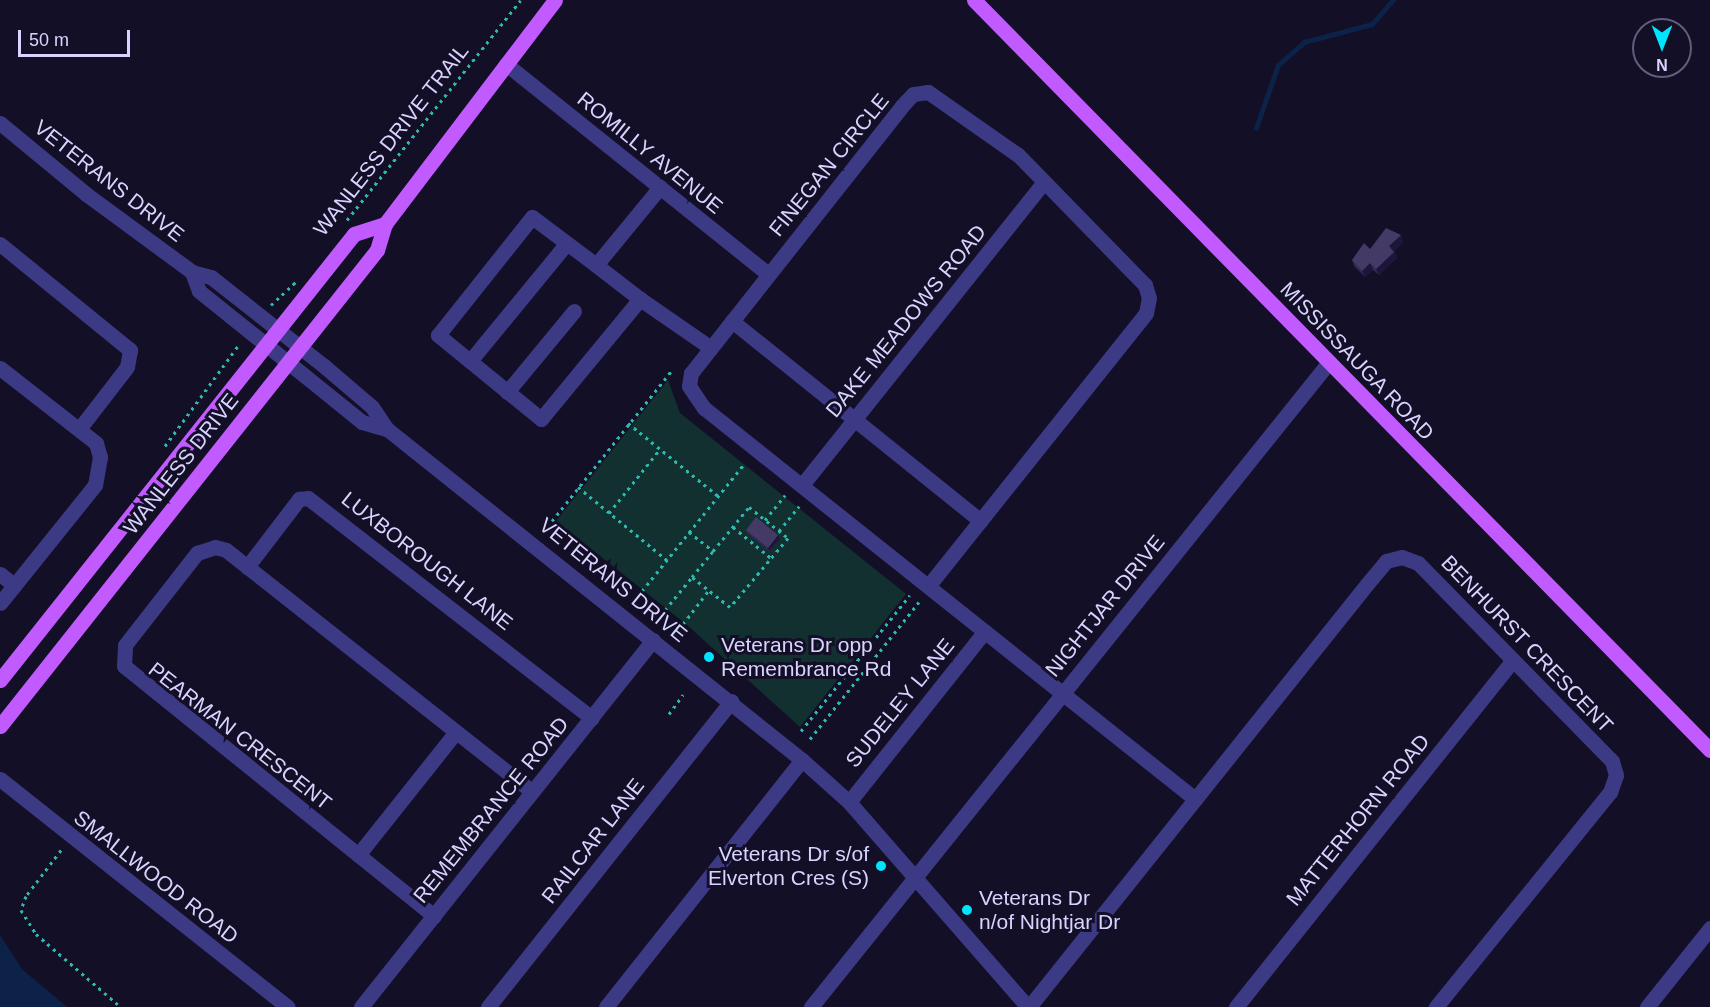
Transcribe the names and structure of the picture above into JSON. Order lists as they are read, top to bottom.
{
  "streets": {
    "main road": ["MISSISSAUGA ROAD", "WANLESS DRIVE"],
    "street": [
      "ROMILLY AVENUE",
      "FINEGAN CIRCLE",
      "VETERANS DRIVE",
      "DAKE MEADOWS ROAD",
      "LUXBOROUGH LANE",
      "NIGHTJAR DRIVE",
      "BENHURST CRESCENT",
      "SUDELEY LANE",
      "PEARMAN CRESCENT",
      "REMEMBRANCE ROAD",
      "MATTERHORN ROAD",
      "RAILCAR LANE",
      "SMALLWOOD ROAD"
    ],
    "path": ["WANLESS DRIVE TRAIL"]
  },
  "crossings": [
    ["ROMILLY AVENUE", "FINEGAN CIRCLE"],
    ["ROMILLY AVENUE", "WANLESS DRIVE"],
    ["FINEGAN CIRCLE", "DAKE MEADOWS ROAD"],
    ["FINEGAN CIRCLE", "NIGHTJAR DRIVE"],
    ["FINEGAN CIRCLE", "BENHURST CRESCENT"],
    ["FINEGAN CIRCLE", "SUDELEY LANE"],
    ["VETERANS DRIVE", "WANLESS DRIVE"],
    ["VETERANS DRIVE", "NIGHTJAR DRIVE"],
    ["VETERANS DRIVE", "BENHURST CRESCENT"],
    ["VETERANS DRIVE", "SUDELEY LANE"],
    ["VETERANS DRIVE", "REMEMBRANCE ROAD"],
    ["VETERANS DRIVE", "RAILCAR LANE"],
    ["MISSISSAUGA ROAD", "NIGHTJAR DRIVE"],
    ["LUXBOROUGH LANE", "PEARMAN CRESCENT"],
    ["LUXBOROUGH LANE", "REMEMBRANCE ROAD"],
    ["BENHURST CRESCENT", "MATTERHORN ROAD"],
    ["PEARMAN CRESCENT", "REMEMBRANCE ROAD"]
  ],
  "places": ["Veterans Dr opp Remembrance Rd", "Veterans Dr s/of Elverton Cres (S)", "Veterans Dr n/of Nightjar Dr"],
  "scale_bar": "50 m",
  "north": "bottom"
}
